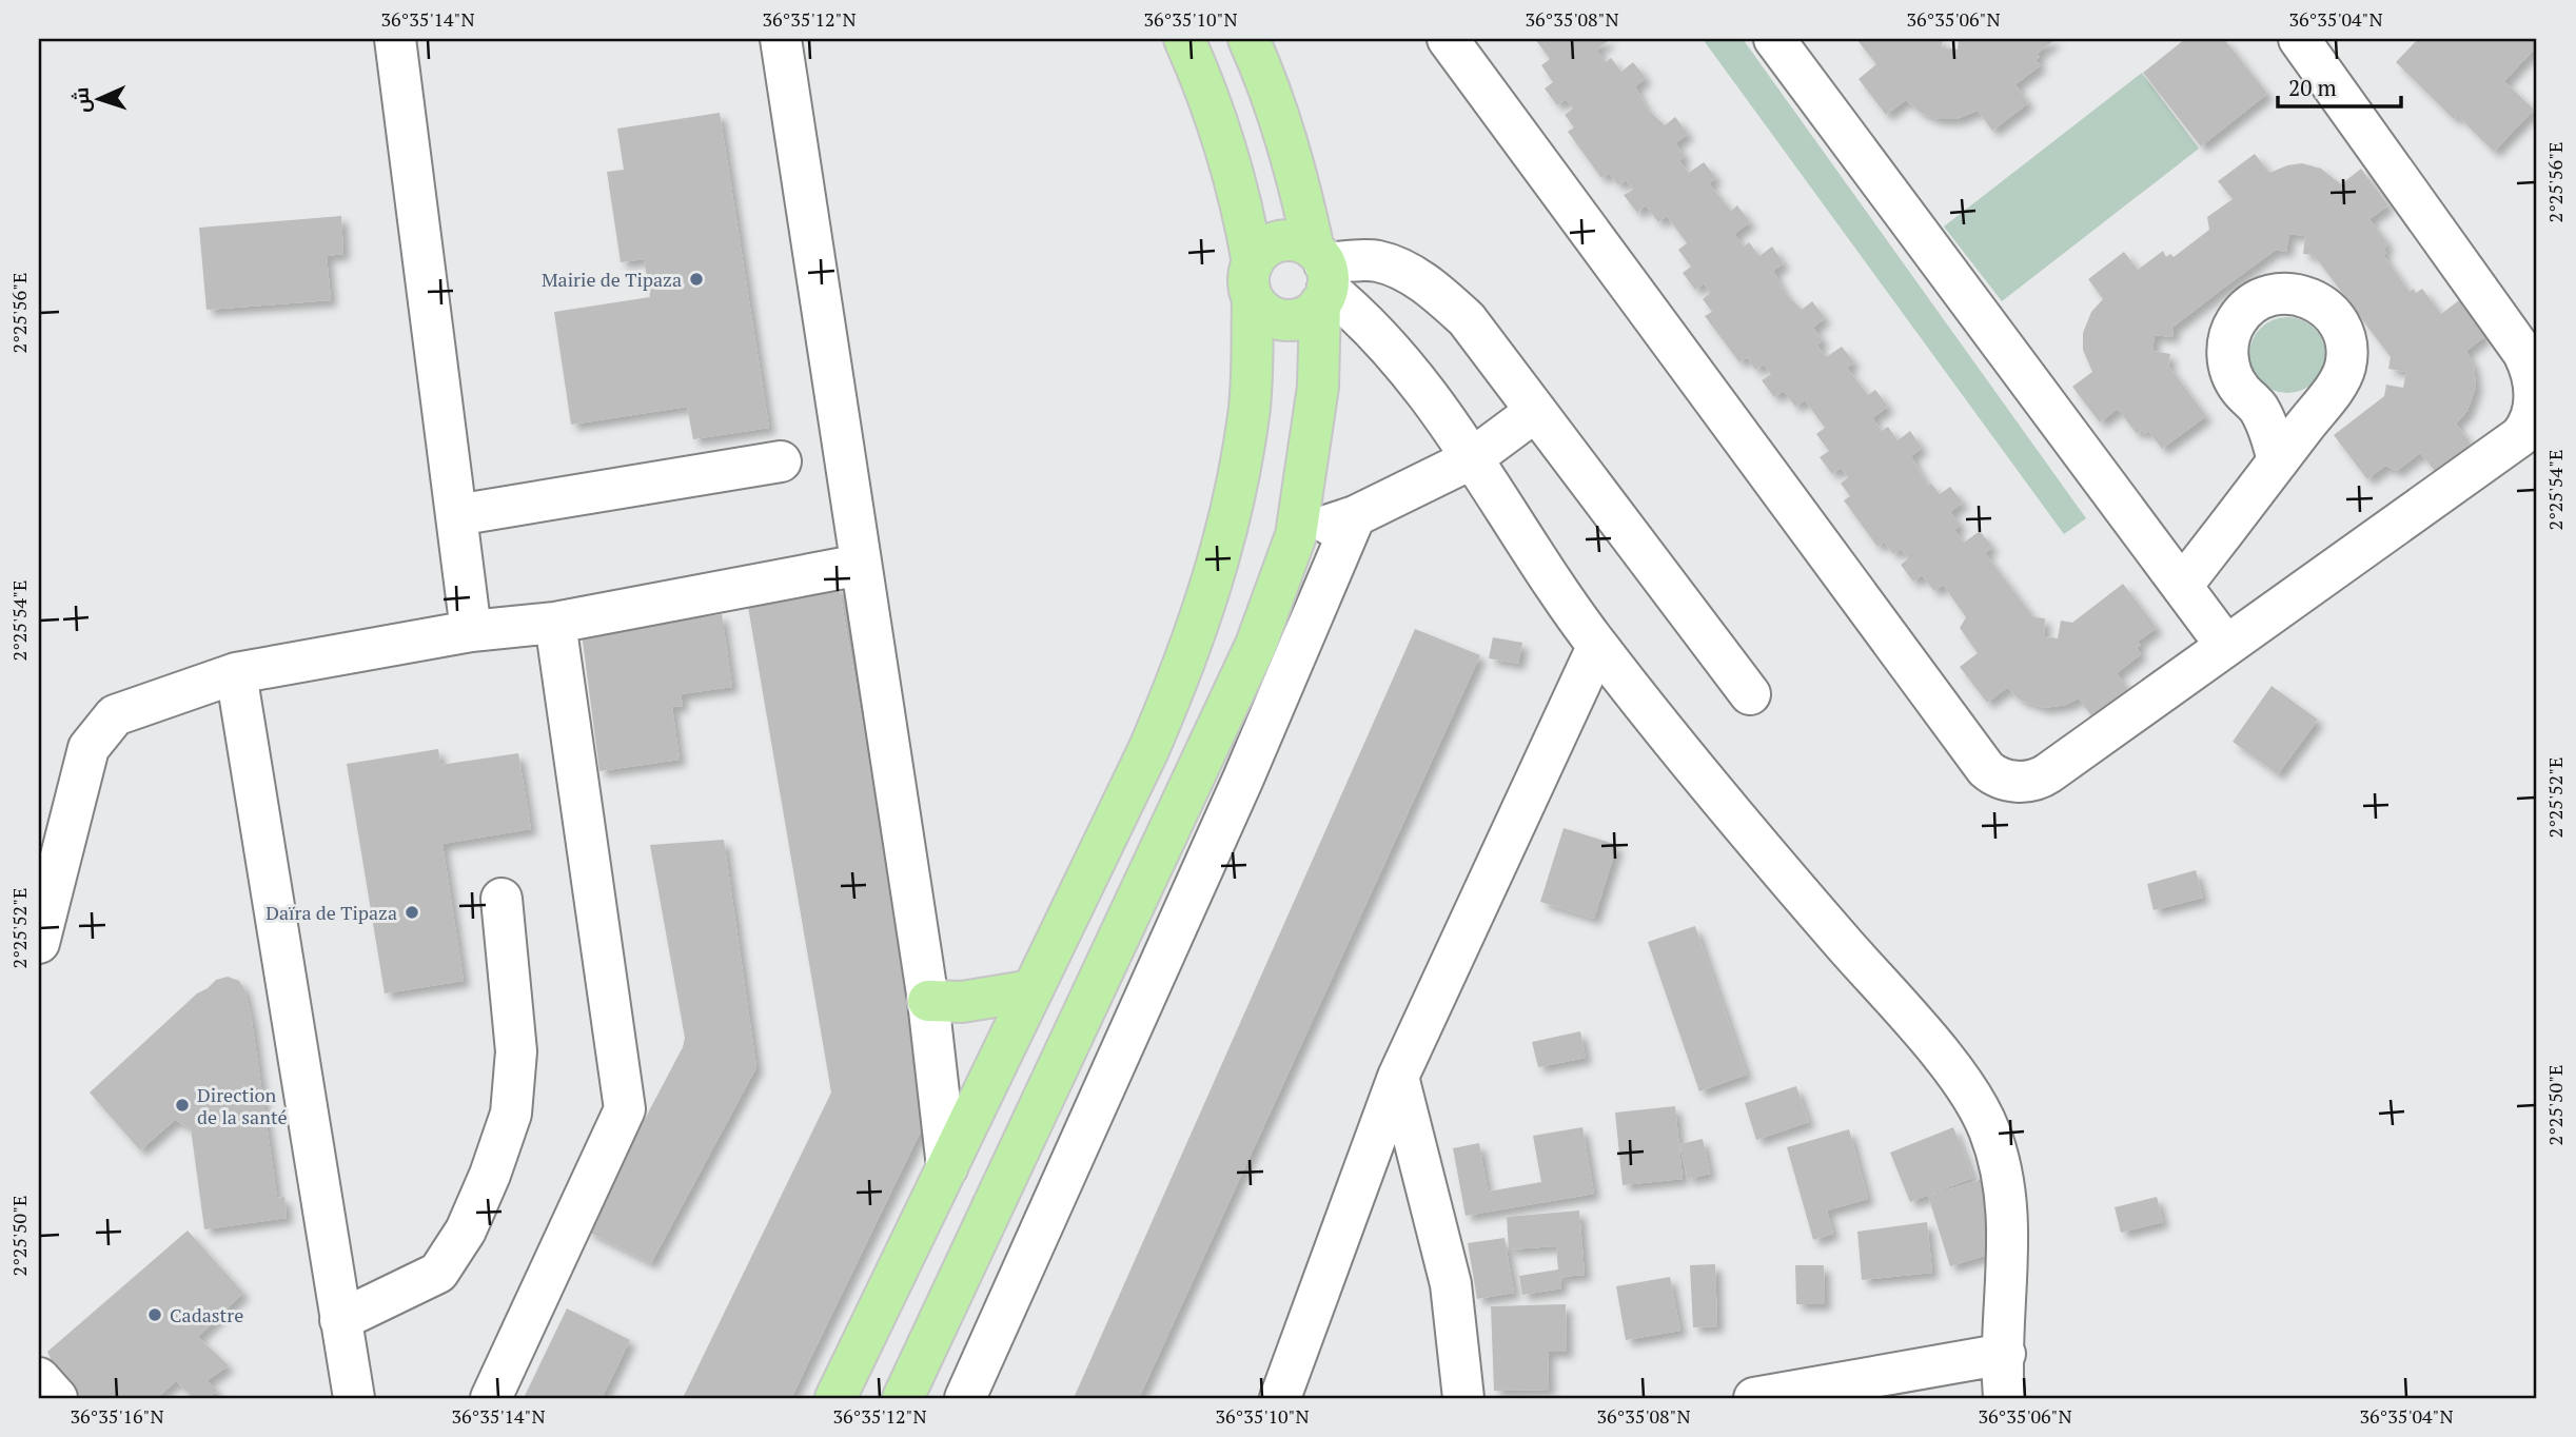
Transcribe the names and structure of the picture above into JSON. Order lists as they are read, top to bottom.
{
  "places": [
    "Mairie de Tipaza",
    "Daïra de Tipaza",
    "Direction de la santé",
    "Cadastre"
  ],
  "scale_bar": "20 m",
  "north": "left",
  "coordinates": [
    "36°35'14\"N",
    "36°35'12\"N",
    "36°35'10\"N",
    "36°35'08\"N",
    "36°35'06\"N",
    "36°35'04\"N",
    "2°25'56\"E",
    "2°25'54\"E",
    "2°25'52\"E",
    "2°25'50\"E",
    "36°35'16\"N"
  ]
}
